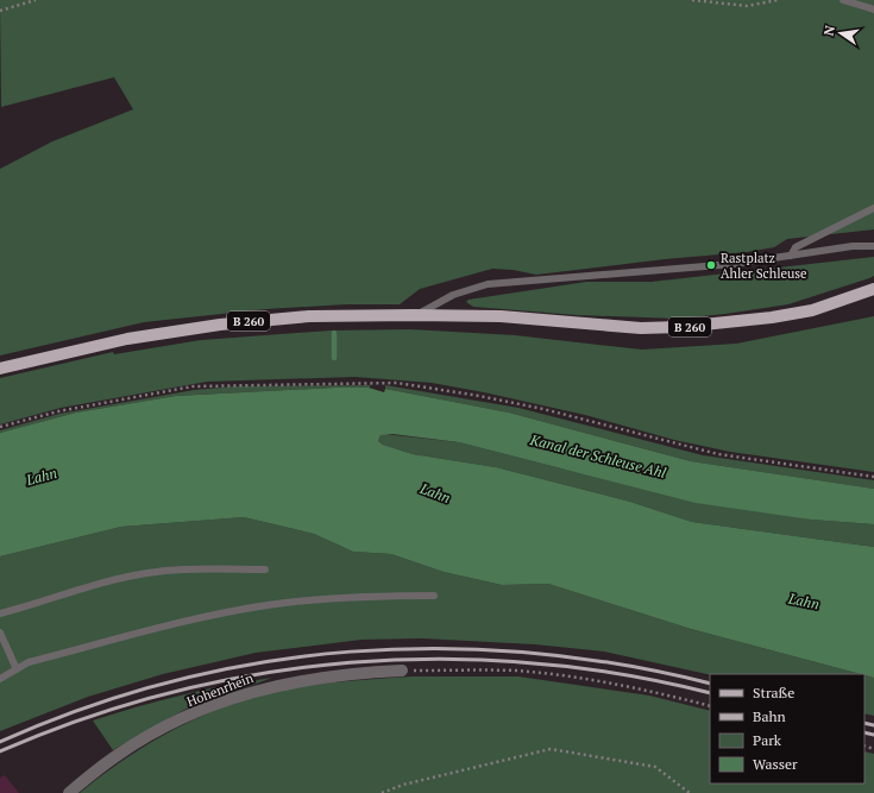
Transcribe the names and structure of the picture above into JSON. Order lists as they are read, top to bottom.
{
  "streets": {
    "main road": ["B 260"],
    "street": ["Hohenrhein"]
  },
  "water": ["Kanal der Schleuse Ahl", "Lahn"],
  "places": ["Rastplatz Ahler Schleuse"],
  "legend": [
    "Straße",
    "Bahn",
    "Park",
    "Wasser"
  ],
  "north": "left"
}
